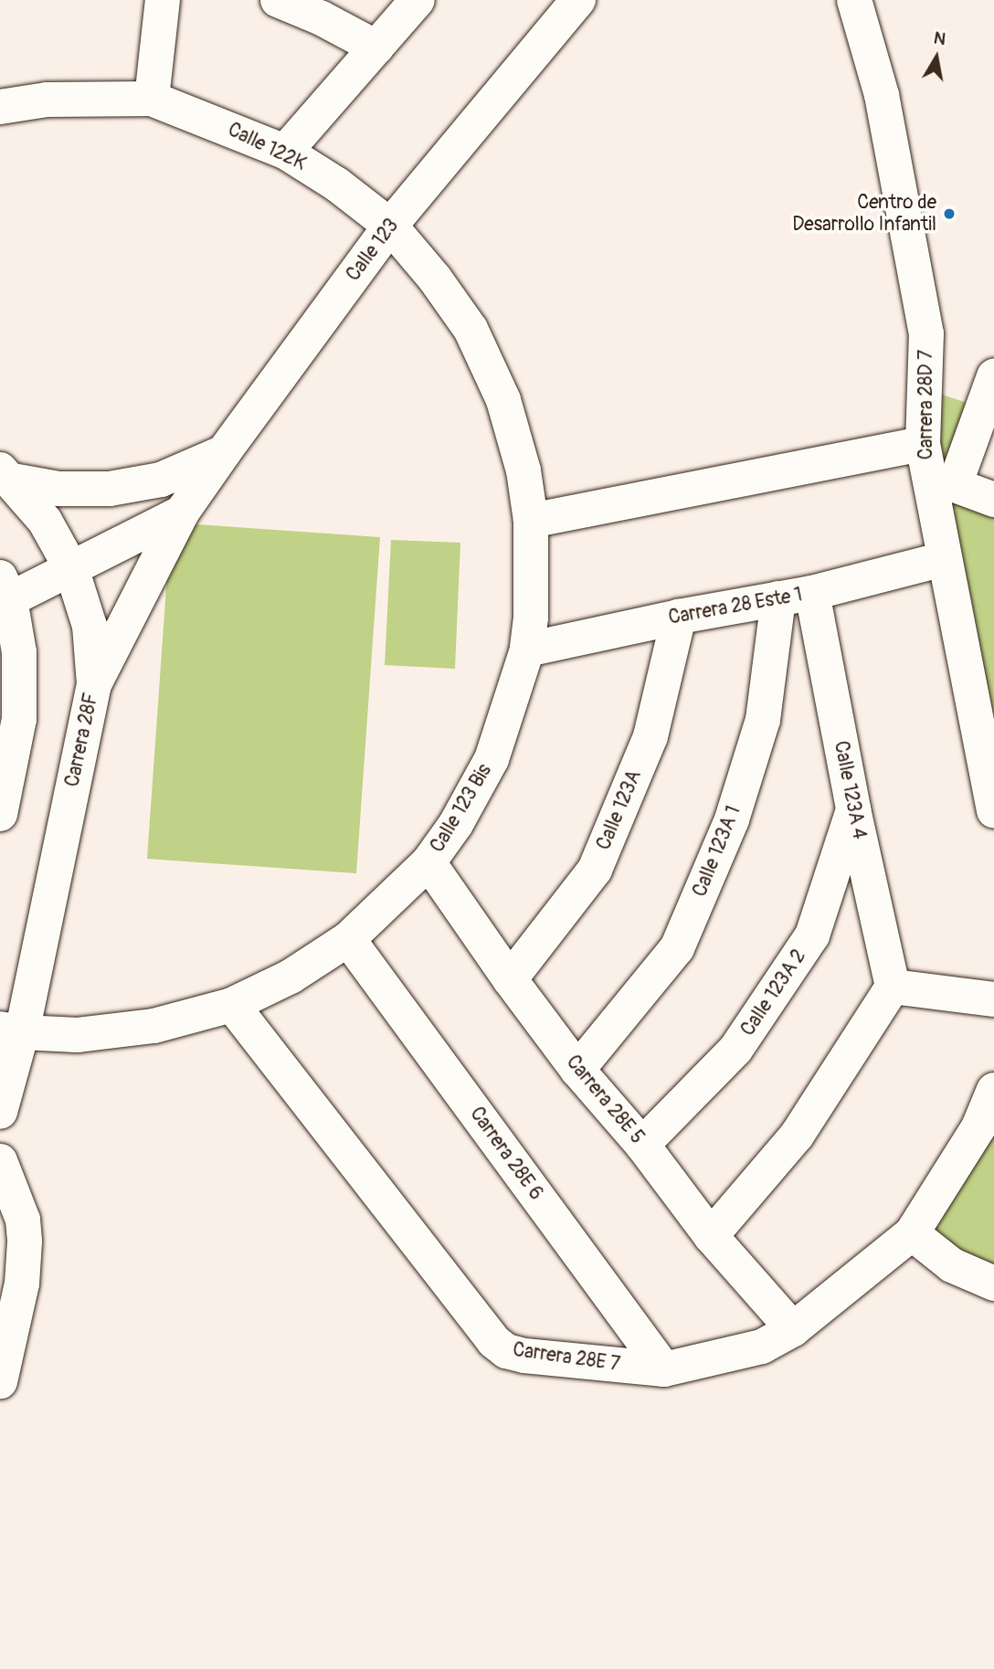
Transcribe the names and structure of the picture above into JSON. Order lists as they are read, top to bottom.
{
  "streets": {
    "street": [
      "Calle 122K",
      "Calle 123",
      "Carrera 28D 7",
      "Carrera 28 Este 1",
      "Carrera 28F",
      "Calle 123A 4",
      "Calle 123 Bis",
      "Calle 123A",
      "Calle 123A 1",
      "Calle 123A 2",
      "Carrera 28E 5",
      "Carrera 28E 6",
      "Carrera 28E 7"
    ]
  },
  "crossings": [
    ["Calle 122K", "Calle 123"],
    ["Calle 122K", "Calle 123 Bis"],
    ["Calle 123", "Carrera 28F"],
    ["Carrera 28D 7", "Carrera 28 Este 1"],
    ["Carrera 28 Este 1", "Calle 123A 4"],
    ["Carrera 28 Este 1", "Calle 123 Bis"],
    ["Carrera 28 Este 1", "Calle 123A"],
    ["Carrera 28 Este 1", "Calle 123A 1"],
    ["Carrera 28F", "Calle 123 Bis"],
    ["Calle 123A 4", "Calle 123A 2"],
    ["Calle 123 Bis", "Carrera 28E 5"],
    ["Calle 123 Bis", "Carrera 28E 6"],
    ["Calle 123 Bis", "Carrera 28E 7"],
    ["Calle 123A", "Carrera 28E 5"],
    ["Calle 123A 1", "Carrera 28E 5"],
    ["Calle 123A 2", "Carrera 28E 5"],
    ["Carrera 28E 5", "Carrera 28E 7"],
    ["Carrera 28E 6", "Carrera 28E 7"]
  ],
  "places": ["Centro de Desarrollo Infantil"],
  "north": "top"
}
